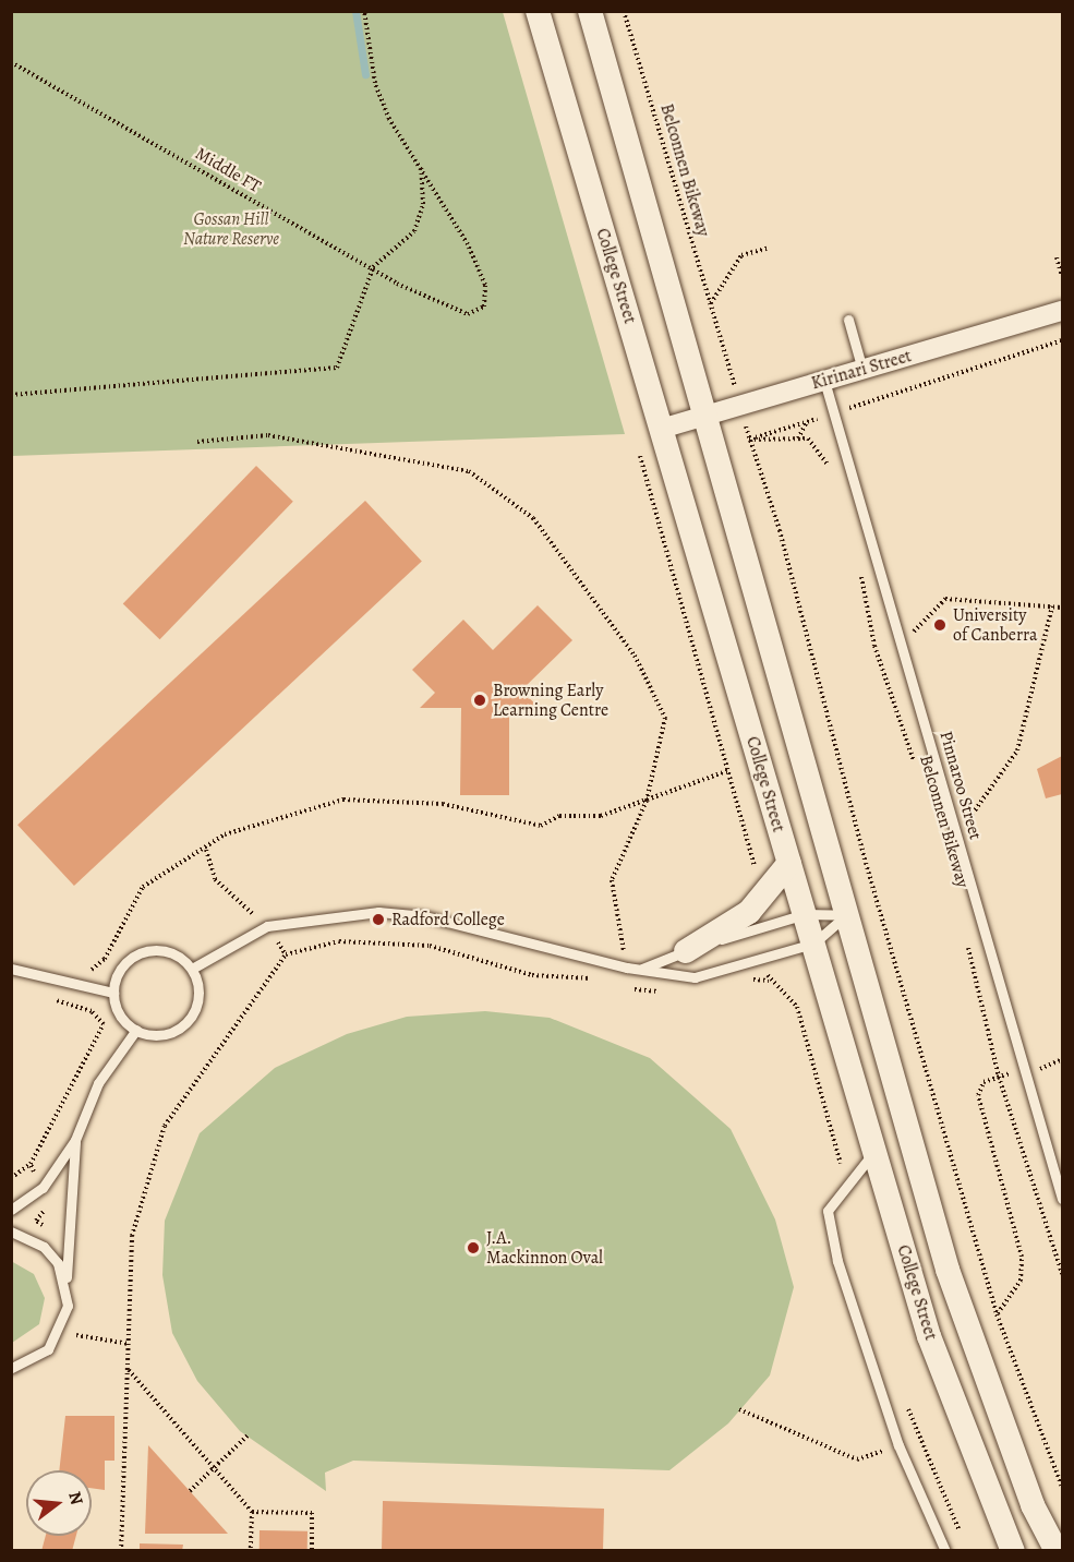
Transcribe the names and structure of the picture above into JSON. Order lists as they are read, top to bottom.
{
  "streets": {
    "street": ["College Street", "Kirinari Street"],
    "lane": ["Pinnaroo Street"],
    "path": ["Middle FT", "Belconnen Bikeway"]
  },
  "crossings": [
    ["College Street", "Kirinari Street"],
    ["Kirinari Street", "Pinnaroo Street"]
  ],
  "parks": ["Gossan Hill Nature Reserve"],
  "places": [
    "University of Canberra",
    "Browning Early Learning Centre",
    "Radford College",
    "J.A. Mackinnon Oval"
  ],
  "north": "right"
}
